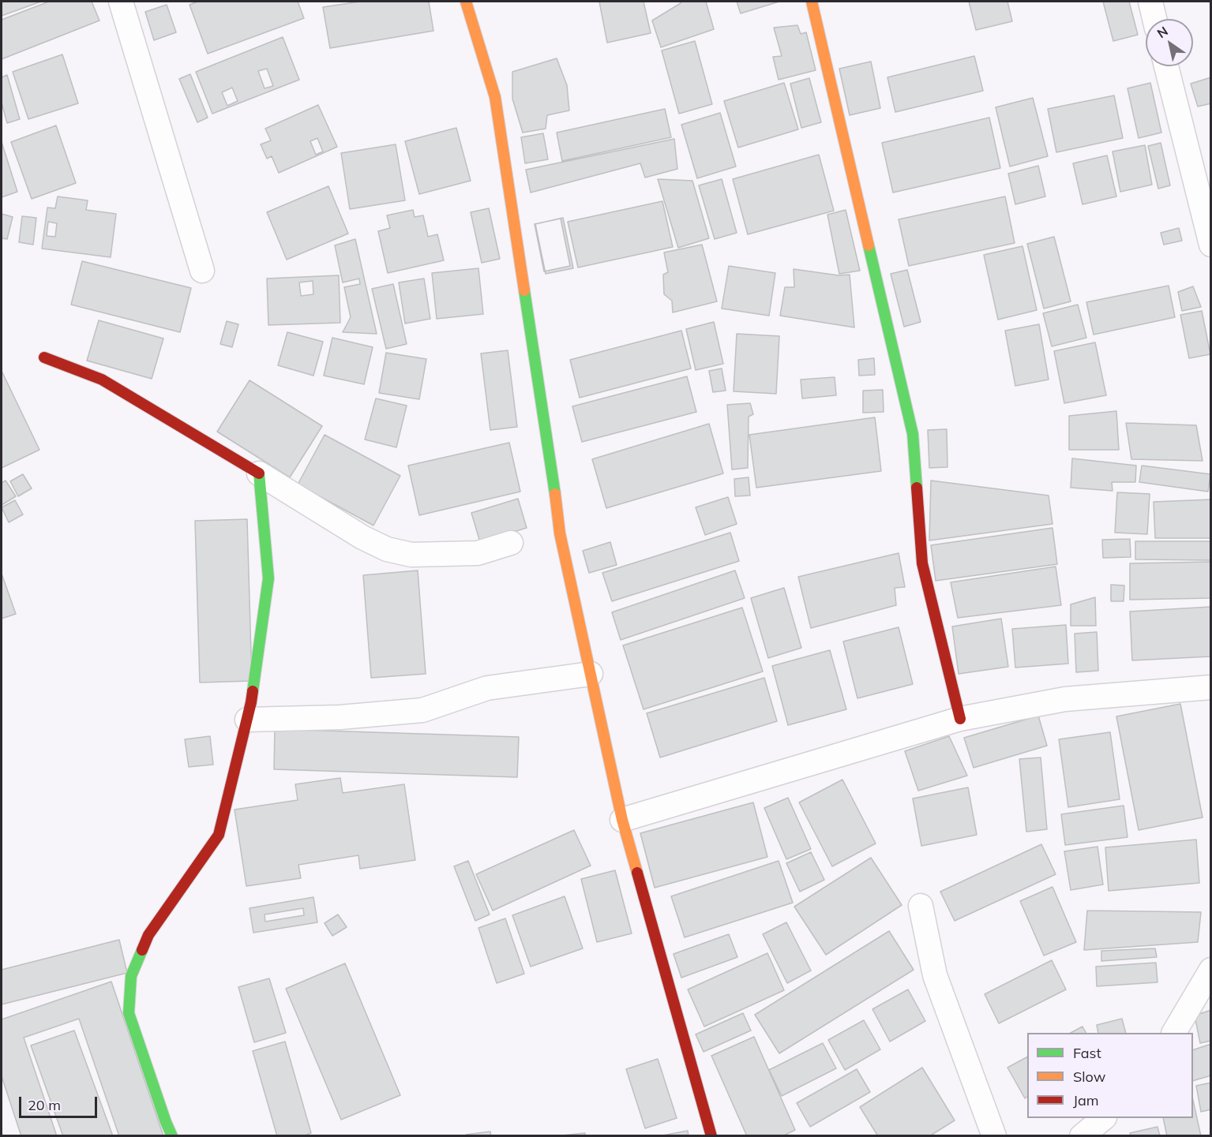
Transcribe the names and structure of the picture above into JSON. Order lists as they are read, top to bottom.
{
  "legend": ["Fast", "Slow", "Jam"],
  "scale_bar": "20 m",
  "north": "top left"
}
